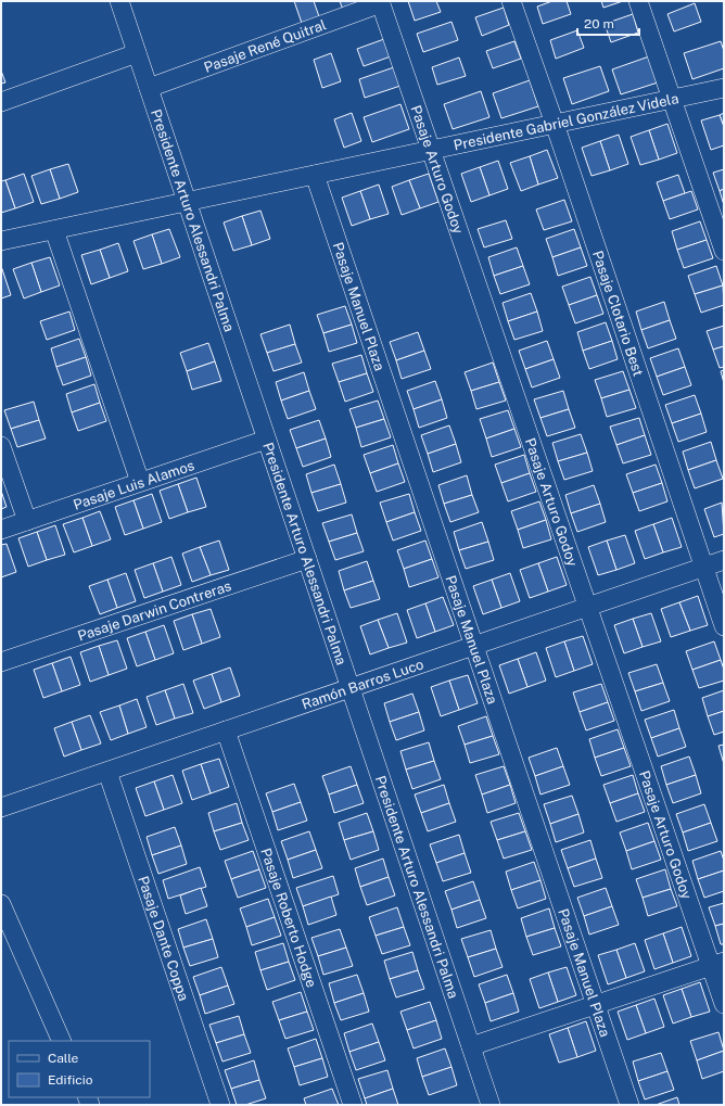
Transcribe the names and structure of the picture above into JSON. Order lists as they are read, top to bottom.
{
  "streets": {
    "street": [
      "Pasaje René Quitral",
      "Presidente Gabriel González Videla",
      "Pasaje Arturo Godoy",
      "Presidente Arturo Alessandri Palma",
      "Pasaje Manuel Plaza",
      "Pasaje Clotario Best",
      "Pasaje Luis Alamos",
      "Pasaje Darwin Contreras",
      "Ramón Barros Luco",
      "Pasaje Roberto Hodge",
      "Pasaje Dante Coppa"
    ]
  },
  "crossings": [
    ["Pasaje René Quitral", "Pasaje Arturo Godoy"],
    ["Pasaje René Quitral", "Presidente Arturo Alessandri Palma"],
    ["Presidente Gabriel González Videla", "Pasaje Arturo Godoy"],
    ["Presidente Gabriel González Videla", "Presidente Arturo Alessandri Palma"],
    ["Presidente Gabriel González Videla", "Pasaje Manuel Plaza"],
    ["Presidente Gabriel González Videla", "Pasaje Clotario Best"],
    ["Pasaje Arturo Godoy", "Ramón Barros Luco"],
    ["Presidente Arturo Alessandri Palma", "Pasaje Luis Alamos"],
    ["Presidente Arturo Alessandri Palma", "Pasaje Darwin Contreras"],
    ["Presidente Arturo Alessandri Palma", "Ramón Barros Luco"],
    ["Pasaje Manuel Plaza", "Ramón Barros Luco"],
    ["Pasaje Clotario Best", "Ramón Barros Luco"],
    ["Ramón Barros Luco", "Pasaje Roberto Hodge"],
    ["Ramón Barros Luco", "Pasaje Dante Coppa"]
  ],
  "legend": ["Calle", "Edificio"],
  "scale_bar": "20 m"
}
